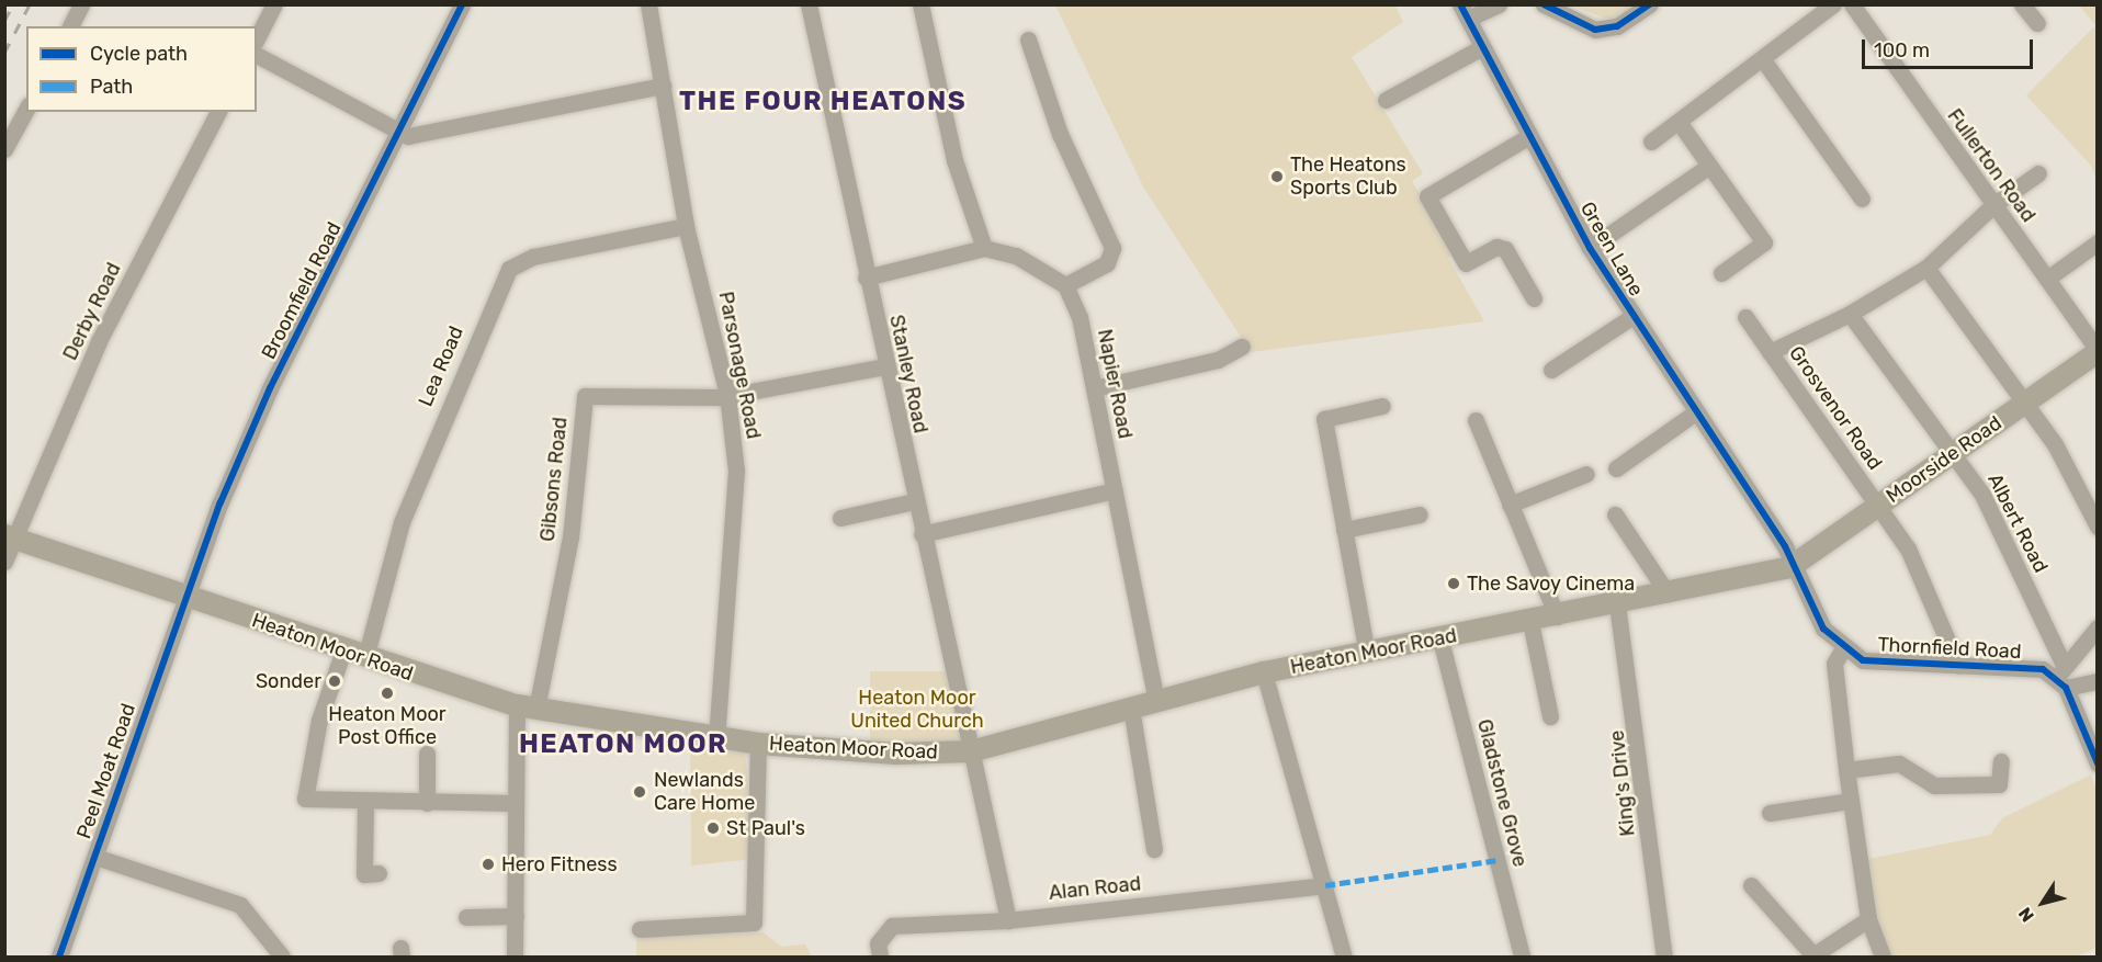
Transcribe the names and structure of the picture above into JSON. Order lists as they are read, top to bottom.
{
  "streets": {
    "main road": ["Moorside Road", "Heaton Moor Road"],
    "street": [
      "Fullerton Road",
      "Green Lane",
      "Broomfield Road",
      "Derby Road",
      "Parsonage Road",
      "Lea Road",
      "Stanley Road",
      "Napier Road",
      "Grosvenor Road",
      "Gibsons Road",
      "Albert Road",
      "Thornfield Road",
      "Peel Moat Road",
      "King's Drive",
      "Gladstone Grove",
      "Alan Road"
    ]
  },
  "crossings": [
    ["Fullerton Road", "Moorside Road"],
    ["Green Lane", "Moorside Road"],
    ["Green Lane", "Heaton Moor Road"],
    ["Green Lane", "Thornfield Road"],
    ["Broomfield Road", "Heaton Moor Road"],
    ["Broomfield Road", "Peel Moat Road"],
    ["Derby Road", "Heaton Moor Road"],
    ["Parsonage Road", "Lea Road"],
    ["Parsonage Road", "Gibsons Road"],
    ["Parsonage Road", "Heaton Moor Road"],
    ["Lea Road", "Heaton Moor Road"],
    ["Stanley Road", "Heaton Moor Road"],
    ["Stanley Road", "Alan Road"],
    ["Napier Road", "Heaton Moor Road"],
    ["Grosvenor Road", "Moorside Road"],
    ["Grosvenor Road", "Thornfield Road"],
    ["Moorside Road", "Albert Road"],
    ["Moorside Road", "Heaton Moor Road"],
    ["Moorside Road", "Thornfield Road"],
    ["Gibsons Road", "Heaton Moor Road"],
    ["Albert Road", "Thornfield Road"],
    ["Heaton Moor Road", "Thornfield Road"],
    ["Heaton Moor Road", "Peel Moat Road"],
    ["Heaton Moor Road", "King's Drive"],
    ["Heaton Moor Road", "Gladstone Grove"]
  ],
  "districts": ["THE FOUR HEATONS", "HEATON MOOR"],
  "parks": ["Heaton Moor United Church"],
  "places": [
    "The Heatons Sports Club",
    "The Savoy Cinema",
    "Sonder",
    "Heaton Moor Post Office",
    "Newlands Care Home",
    "St Paul's",
    "Hero Fitness"
  ],
  "legend": ["Cycle path", "Path"],
  "scale_bar": "100 m",
  "north": "bottom left"
}
